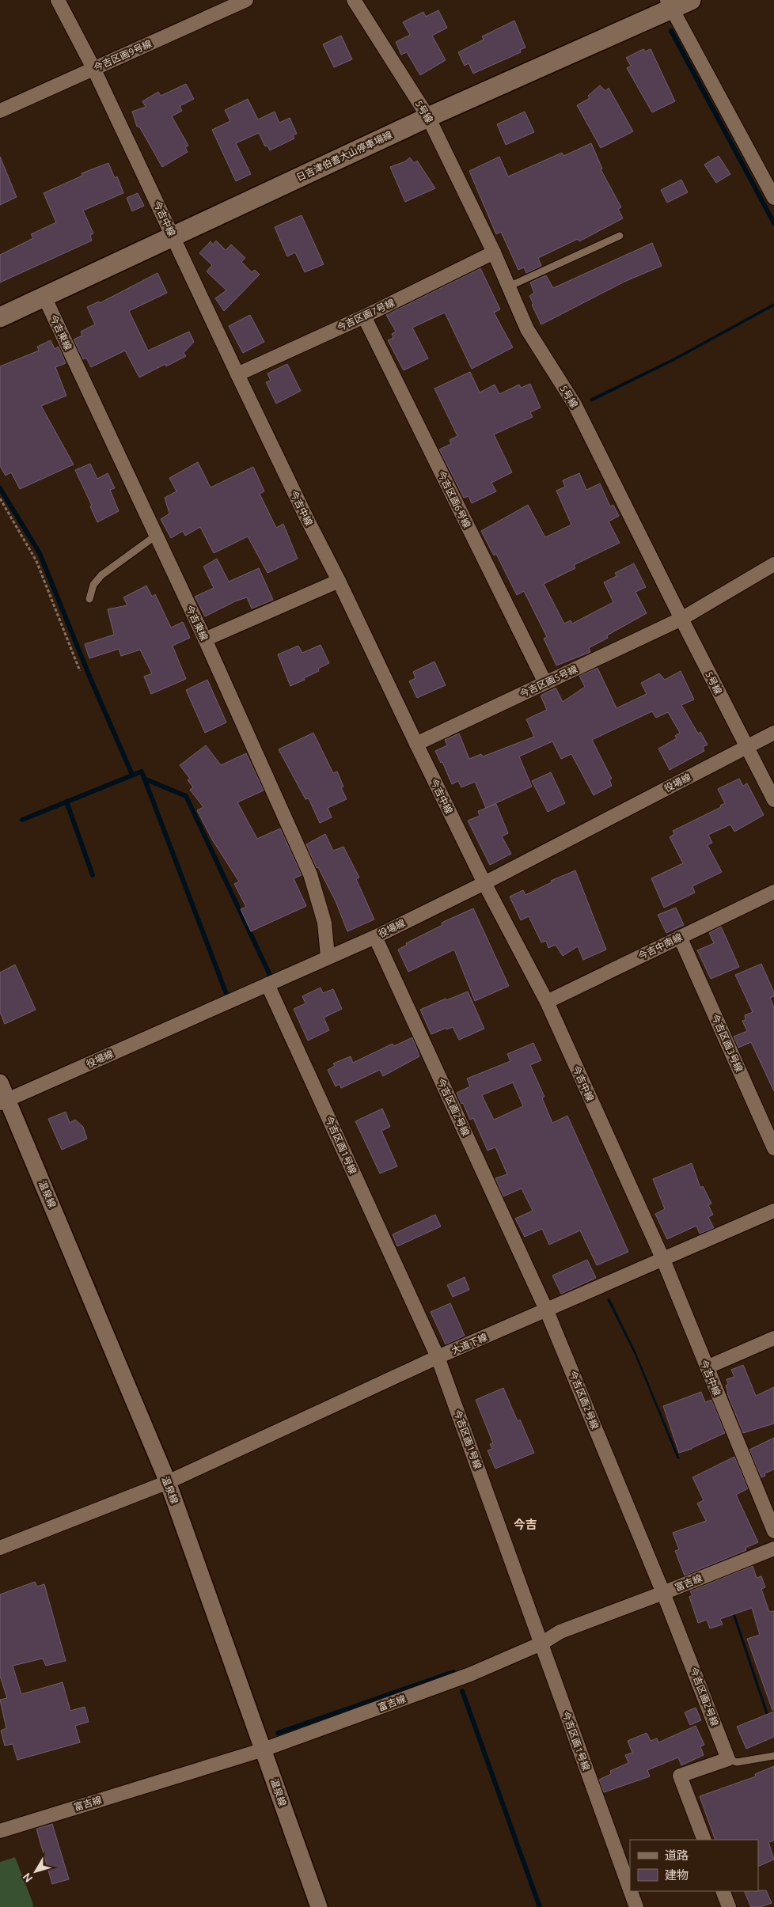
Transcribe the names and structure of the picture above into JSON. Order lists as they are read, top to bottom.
{
  "streets": {
    "main road": ["日吉津伯耆大山停車場線"],
    "street": [
      "今吉区画9号線",
      "5号線",
      "今吉中線",
      "今吉区画7号線",
      "今吉東線",
      "今吉区画6号線",
      "今吉区画5号線",
      "役場線",
      "今吉中南線",
      "今吉区画3号線",
      "今吉区画2号線",
      "今吉区画1号線",
      "温泉線",
      "大道下線",
      "富吉線"
    ]
  },
  "crossings": [
    ["今吉区画9号線", "今吉中線"],
    ["5号線", "日吉津伯耆大山停車場線"],
    ["5号線", "今吉区画7号線"],
    ["5号線", "今吉区画5号線"],
    ["5号線", "役場線"],
    ["日吉津伯耆大山停車場線", "今吉中線"],
    ["日吉津伯耆大山停車場線", "今吉東線"],
    ["今吉中線", "今吉区画7号線"],
    ["今吉中線", "今吉区画5号線"],
    ["今吉中線", "役場線"],
    ["今吉中線", "今吉中南線"],
    ["今吉中線", "大道下線"],
    ["今吉区画7号線", "今吉区画6号線"],
    ["今吉東線", "役場線"],
    ["今吉区画6号線", "今吉区画5号線"],
    ["役場線", "今吉区画2号線"],
    ["役場線", "今吉区画1号線"],
    ["役場線", "温泉線"],
    ["今吉中南線", "今吉区画3号線"],
    ["今吉区画2号線", "大道下線"],
    ["今吉区画2号線", "富吉線"],
    ["今吉区画1号線", "大道下線"],
    ["今吉区画1号線", "富吉線"],
    ["温泉線", "大道下線"],
    ["温泉線", "富吉線"]
  ],
  "districts": ["今吉"],
  "legend": ["道路", "建物"],
  "north": "bottom left"
}
